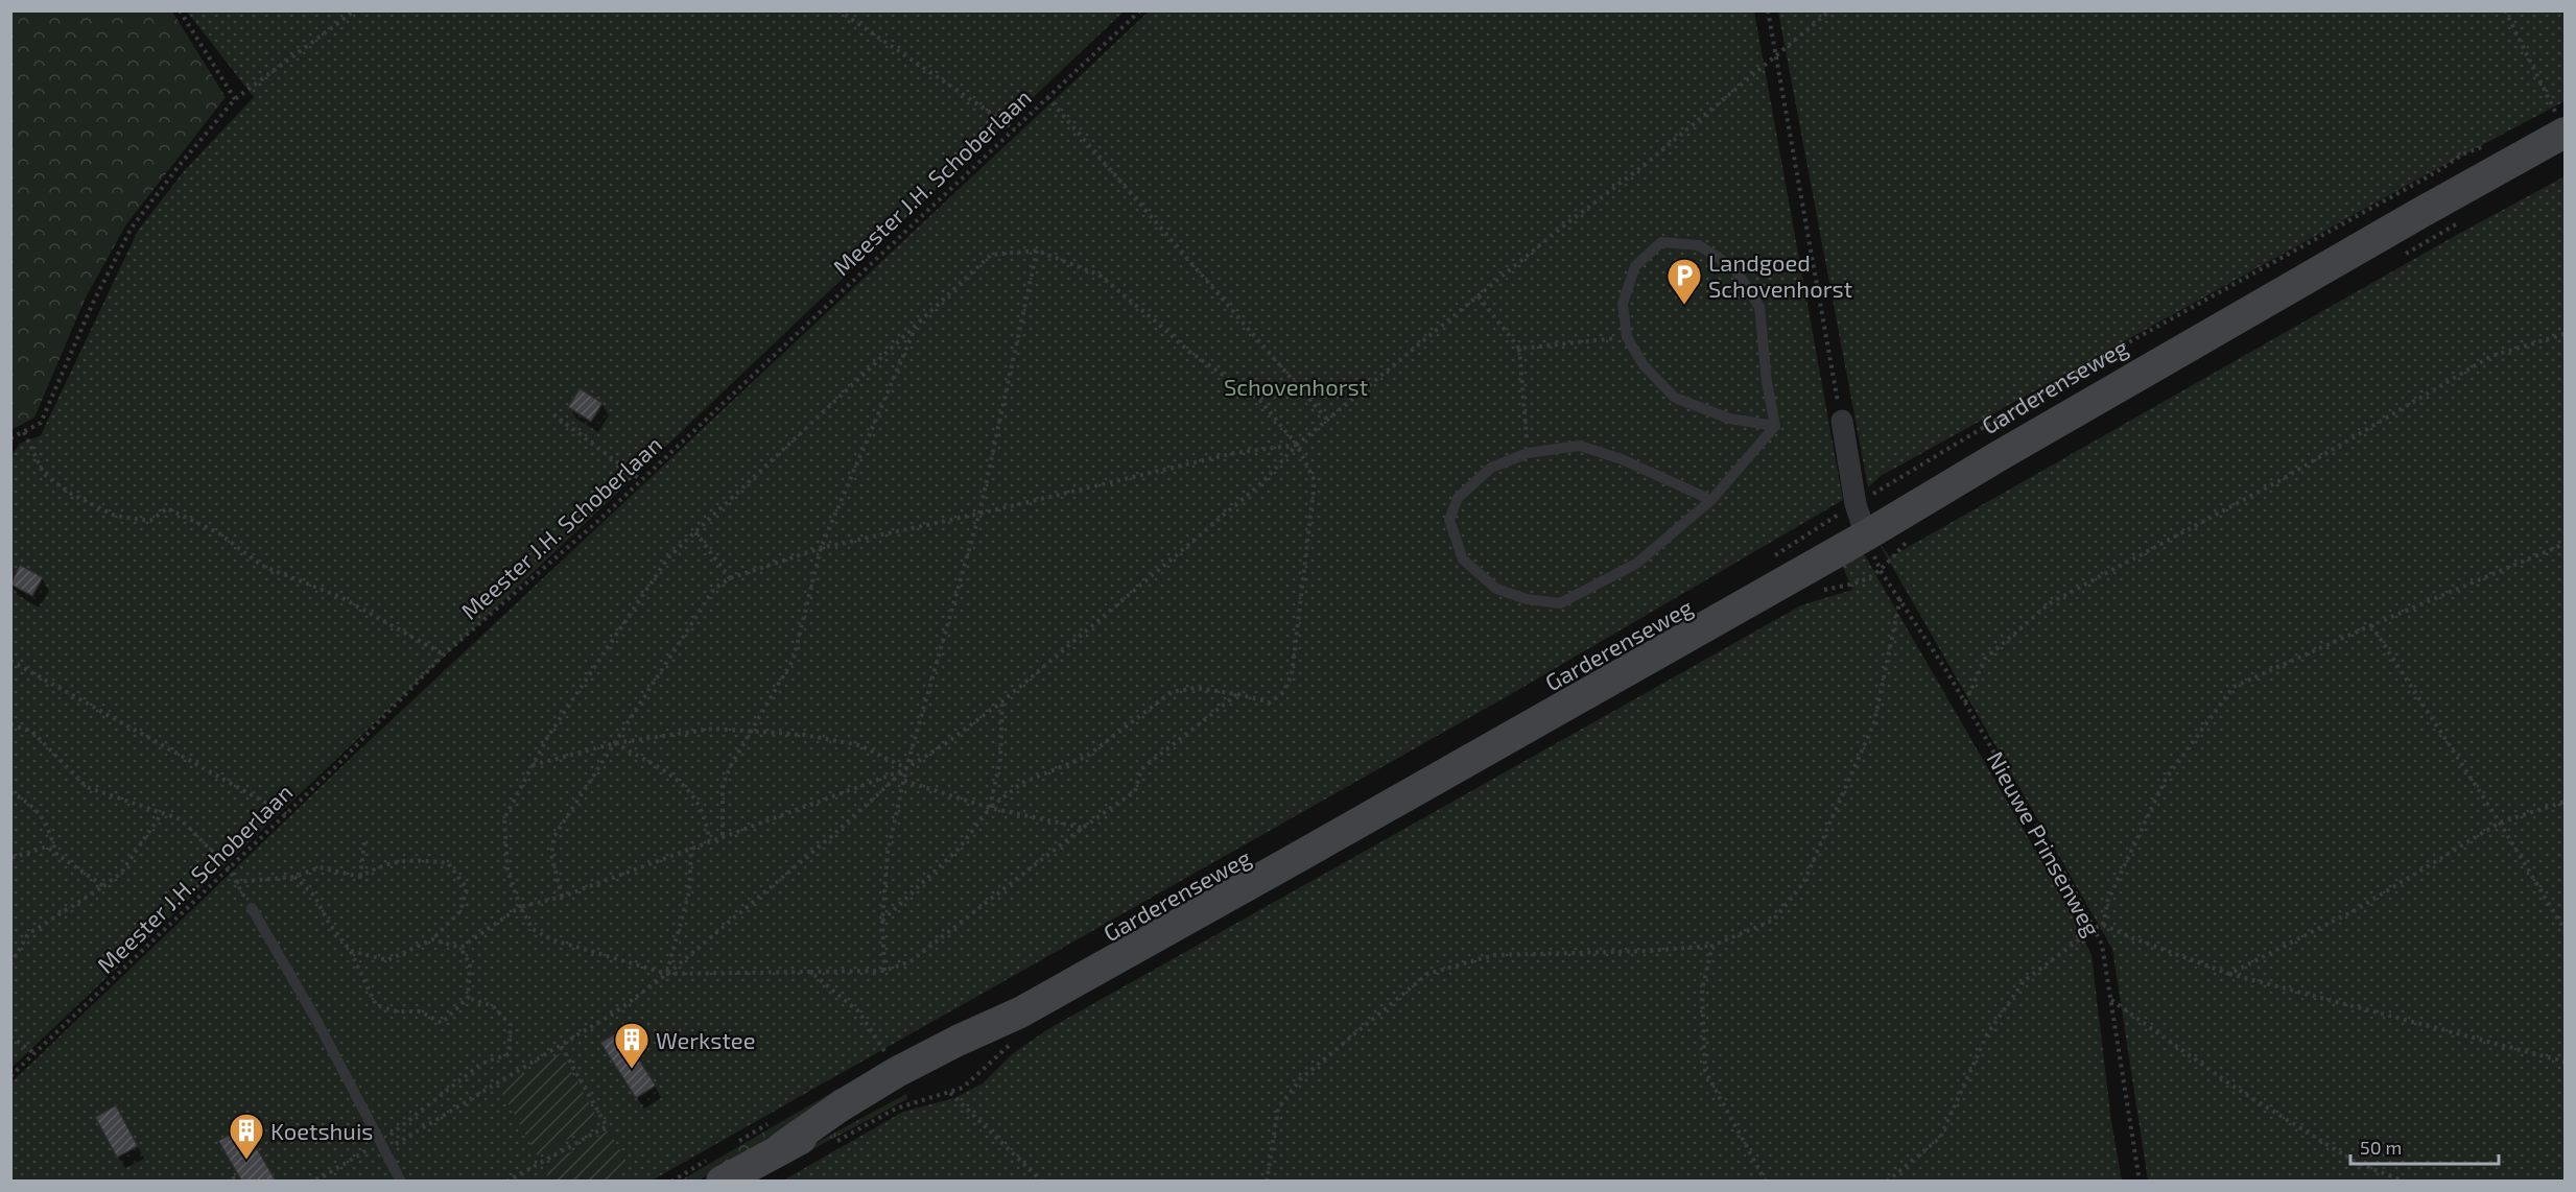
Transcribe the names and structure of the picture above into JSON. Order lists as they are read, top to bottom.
{
  "streets": {
    "main road": ["Garderenseweg"],
    "path": ["Meester J.H. Schoberlaan", "Nieuwe Prinsenweg"]
  },
  "parks": ["Schovenhorst"],
  "places": {
    "parking": ["Landgoed Schovenhorst"],
    "building": ["Werkstee", "Koetshuis"]
  },
  "scale_bar": "50 m"
}
